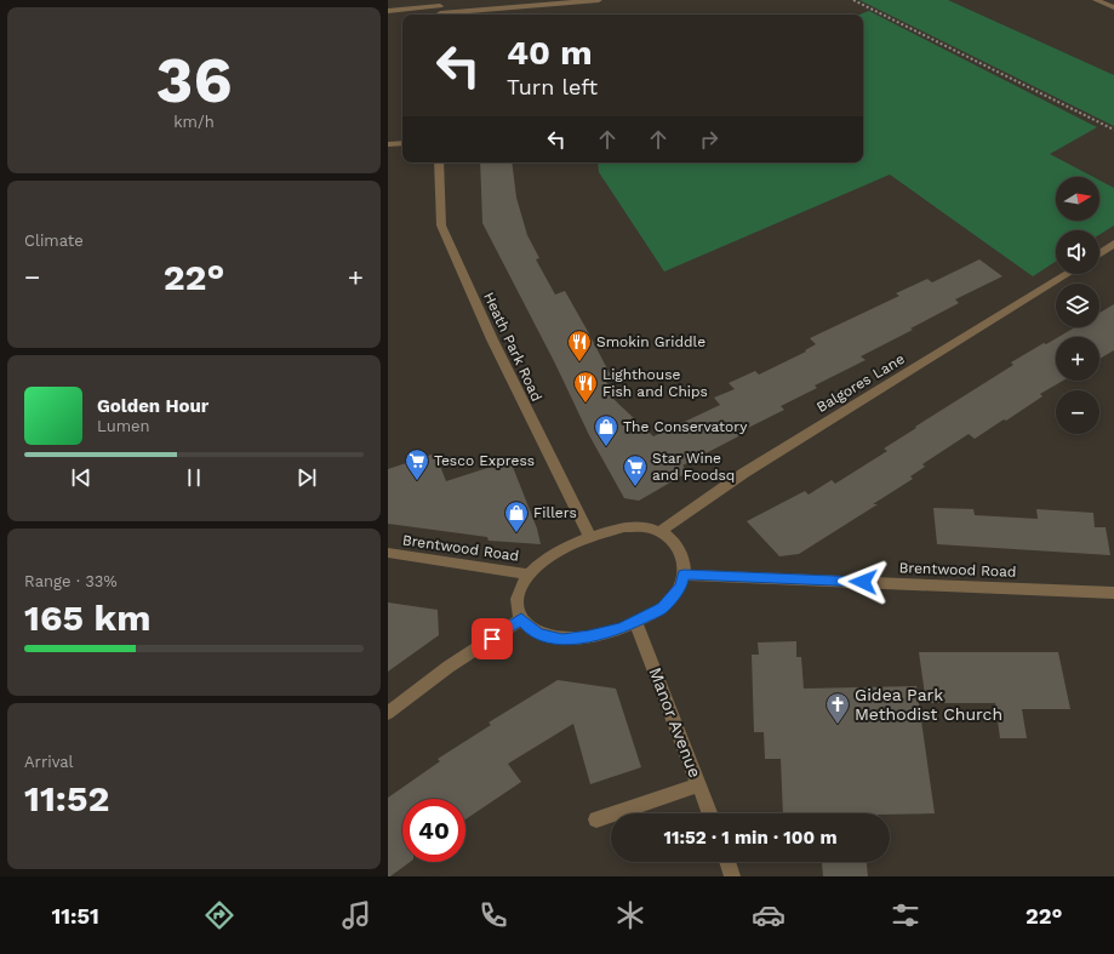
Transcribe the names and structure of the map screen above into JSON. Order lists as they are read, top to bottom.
{
  "streets": {
    "street": [
      "Heath Park Road",
      "Balgores Lane",
      "Brentwood Road",
      "Manor Avenue"
    ]
  },
  "crossings": [
    ["Heath Park Road", "Balgores Lane"],
    ["Heath Park Road", "Brentwood Road"],
    ["Heath Park Road", "Manor Avenue"],
    ["Balgores Lane", "Brentwood Road"],
    ["Balgores Lane", "Manor Avenue"],
    ["Brentwood Road", "Manor Avenue"]
  ],
  "places": {
    "restaurant": ["Smokin Griddle", "Lighthouse Fish and Chips"],
    "shop": ["The Conservatory", "Fillers"],
    "supermarket": ["Tesco Express", "Star Wine and Foodsq"],
    "church": ["Gidea Park Methodist Church"]
  },
  "north": "right",
  "page": {
    "tile": [
      ["36", "km/h"],
      "Climate",
      ["Range · 33%", "165 km"],
      ["Arrival", "11:52"]
    ],
    "turn": ["40 m", "Turn left"],
    "map_buttons": ["+", "−"],
    "heat": ["−", "22°", "+"],
    "song": ["Golden Hour", "Lumen"],
    "limit": "40",
    "trip": "11:52 · 1 min · 100 m",
    "tabs": ["11:51", "22°"]
  }
}
